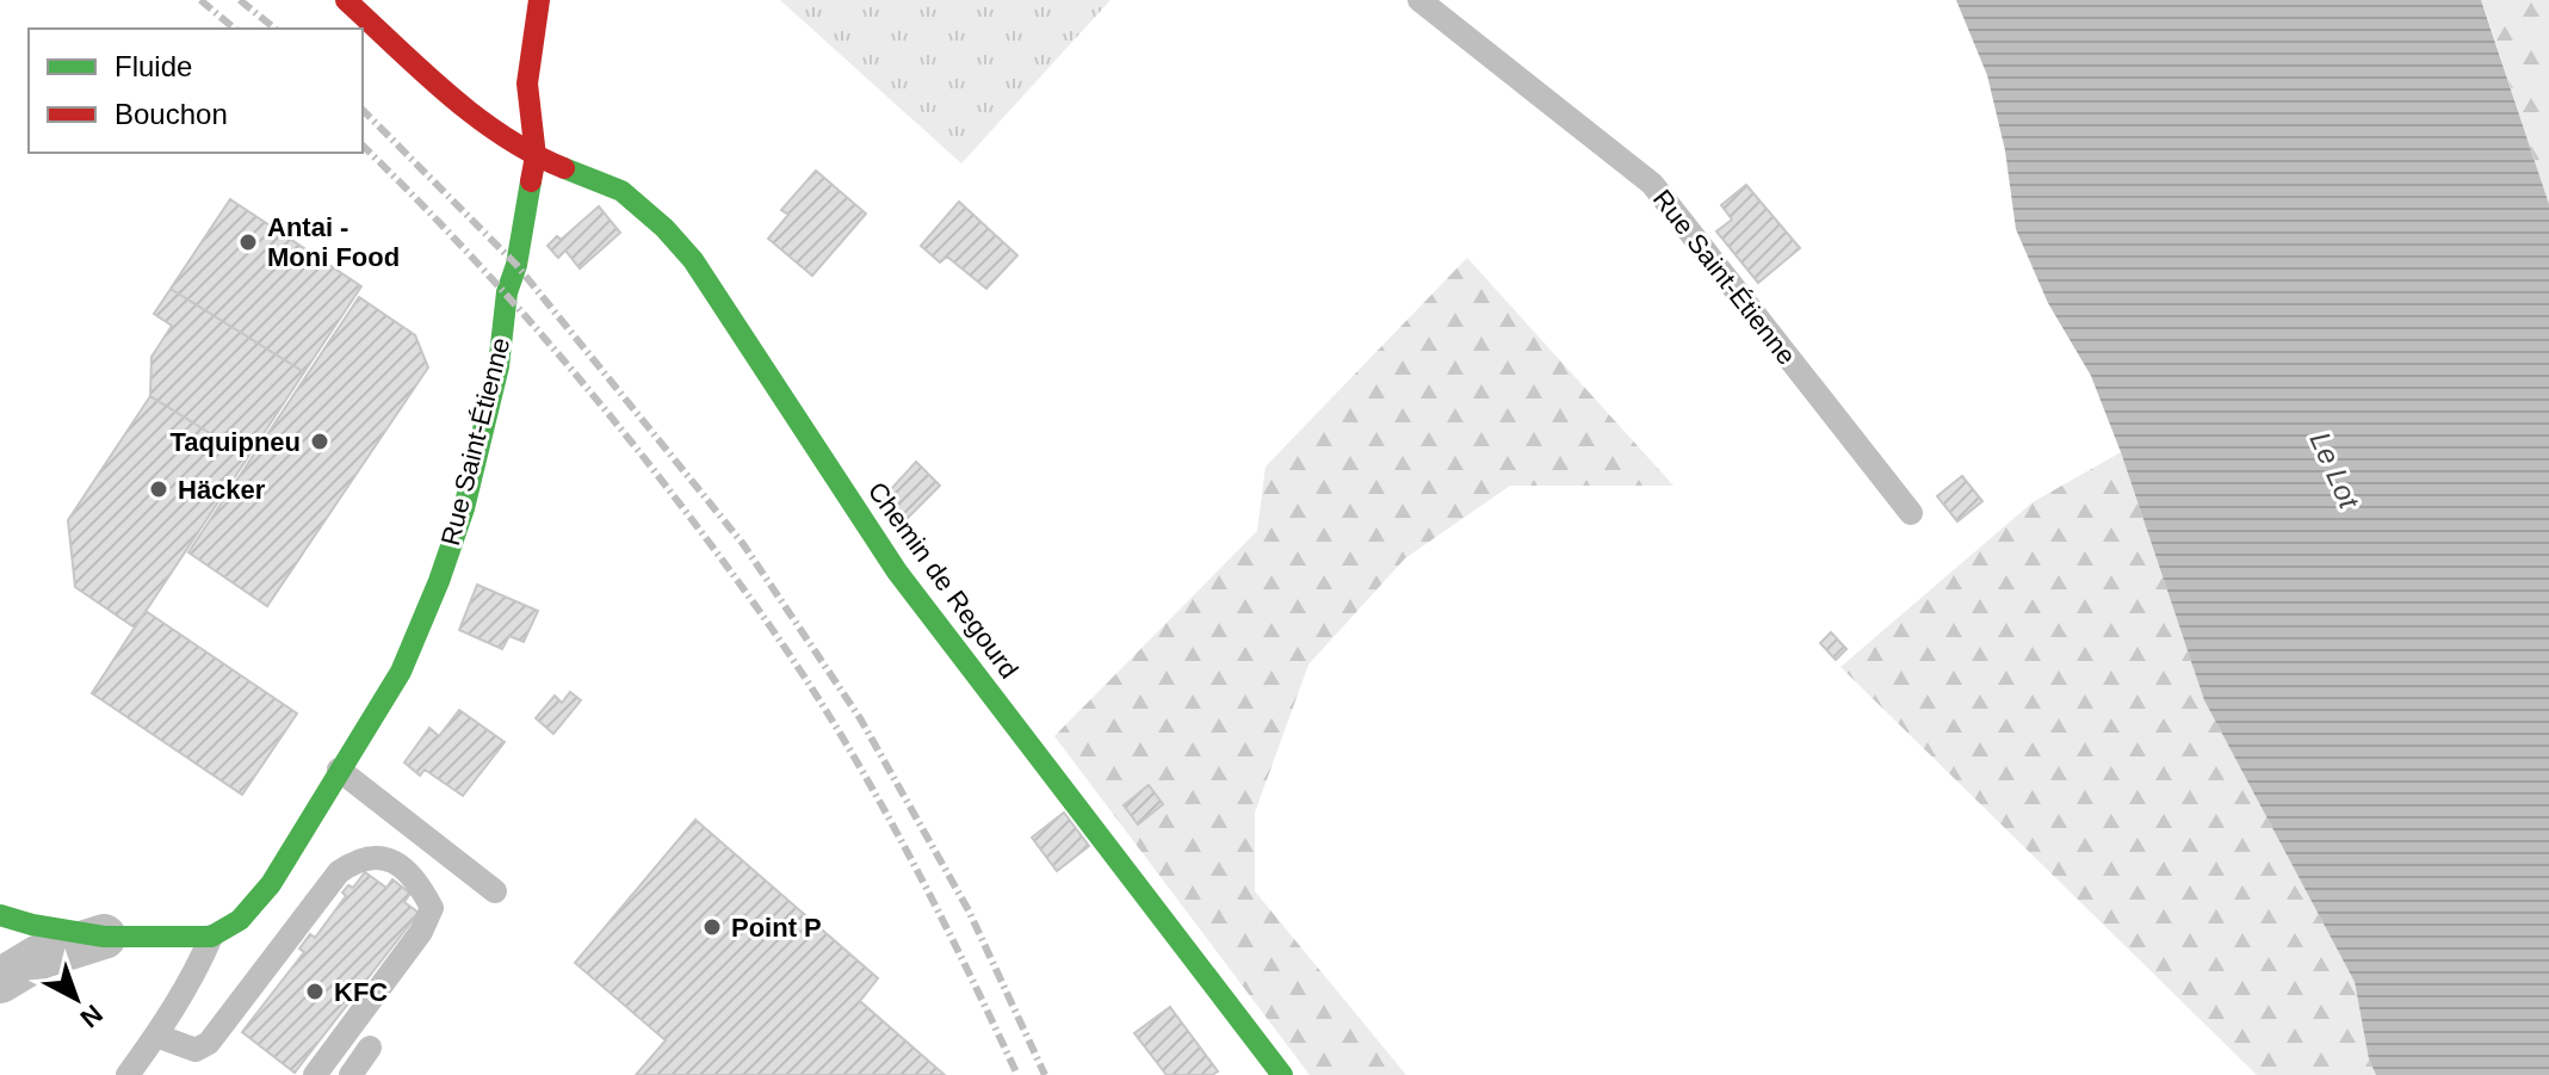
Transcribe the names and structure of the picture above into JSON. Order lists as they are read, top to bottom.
{
  "streets": {
    "street": ["Rue Saint-Étienne", "Chemin de Regourd"]
  },
  "crossings": [
    ["Rue Saint-Étienne", "Chemin de Regourd"]
  ],
  "water": ["Le Lot"],
  "places": [
    "Antai - Moni Food",
    "Taquipneu",
    "Häcker",
    "Point P",
    "KFC"
  ],
  "legend": ["Fluide", "Bouchon"],
  "north": "bottom right"
}
